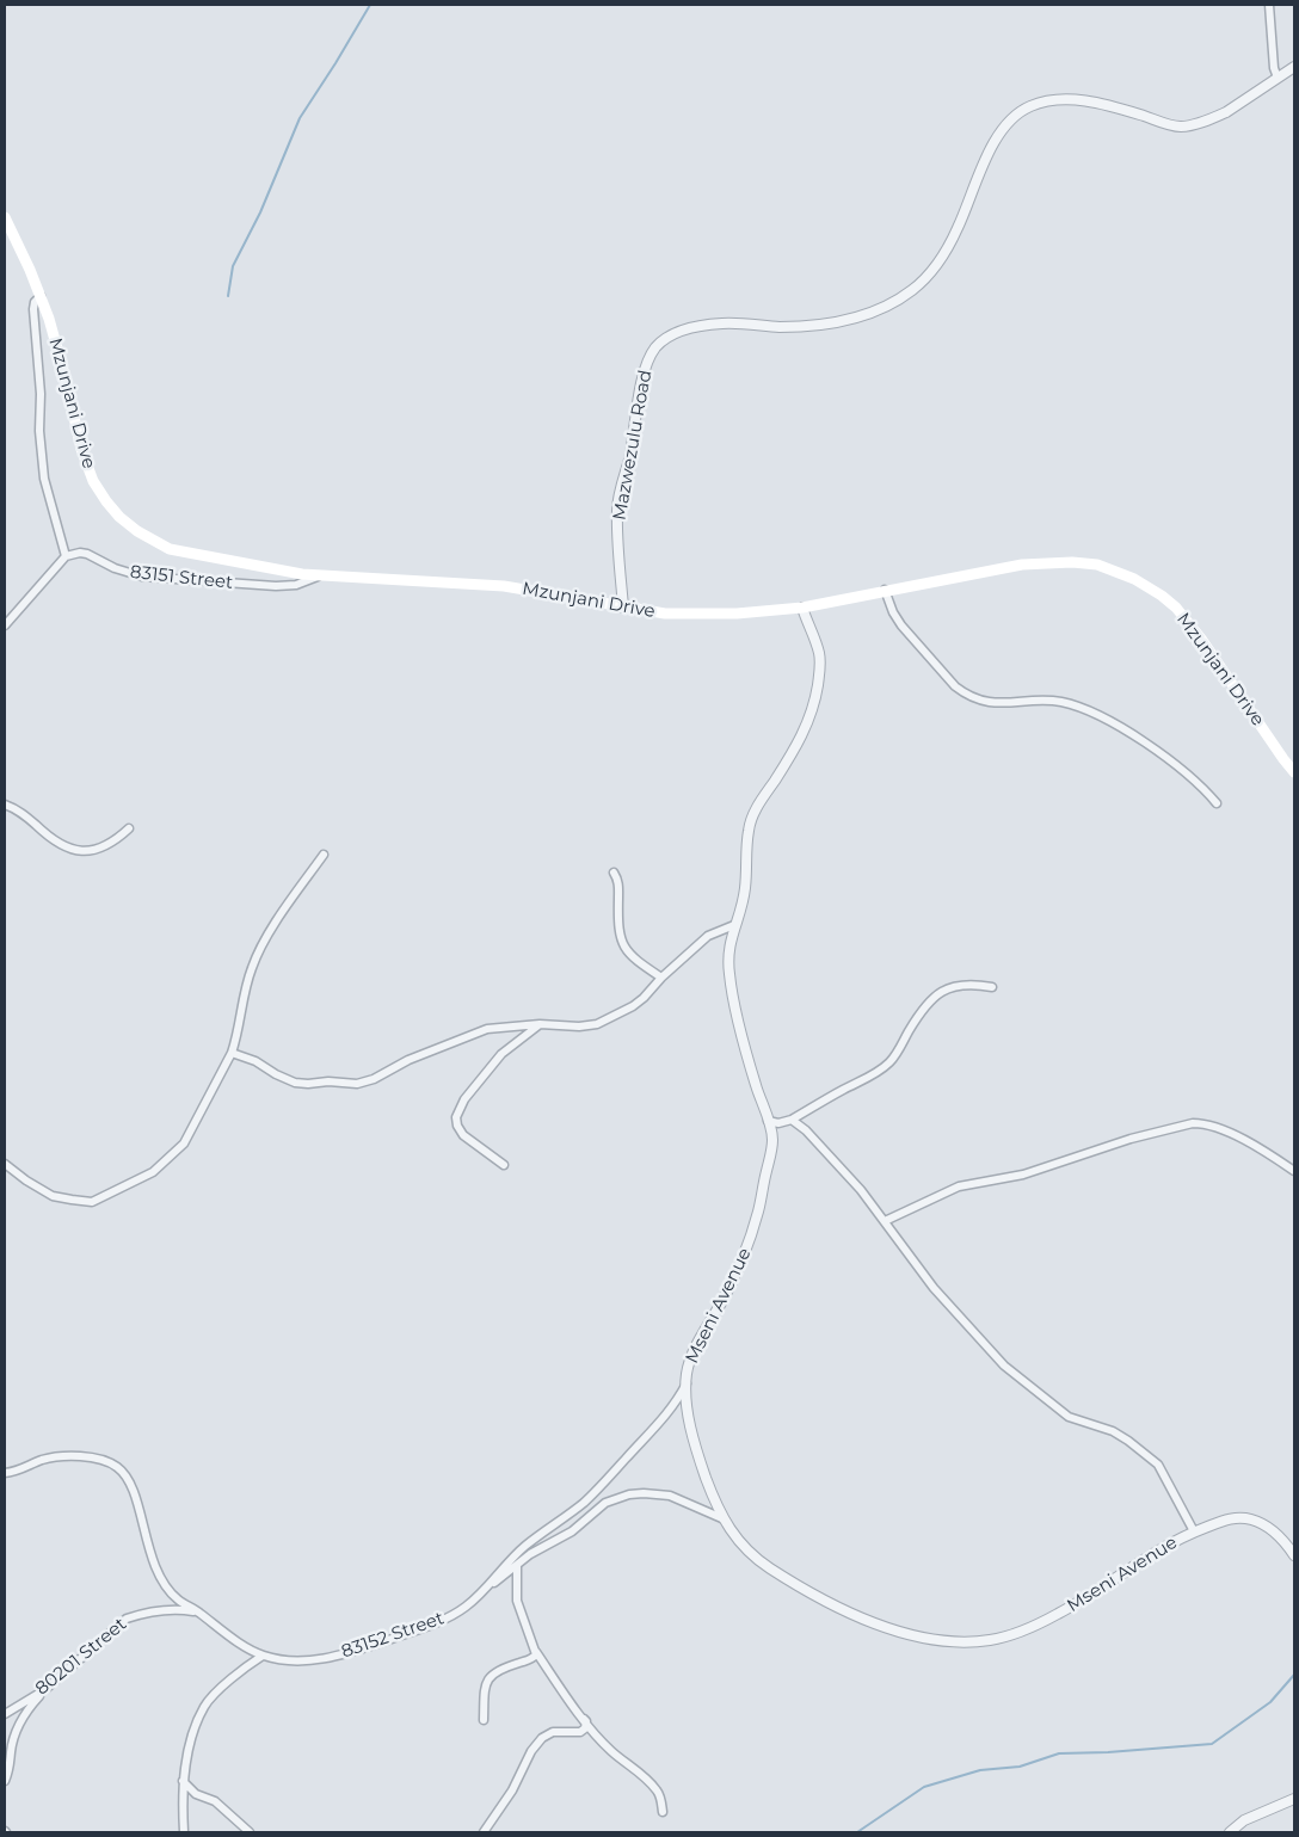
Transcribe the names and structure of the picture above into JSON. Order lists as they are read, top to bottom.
{
  "streets": {
    "main road": ["Mzunjani Drive"],
    "street": [
      "Mazwezulu Road",
      "83151 Street",
      "Mseni Avenue",
      "83152 Street",
      "80201 Street"
    ]
  },
  "crossings": [
    ["Mzunjani Drive", "Mazwezulu Road"],
    ["Mzunjani Drive", "83151 Street"],
    ["Mzunjani Drive", "Mseni Avenue"],
    ["Mseni Avenue", "83152 Street"],
    ["83152 Street", "80201 Street"]
  ]
}
